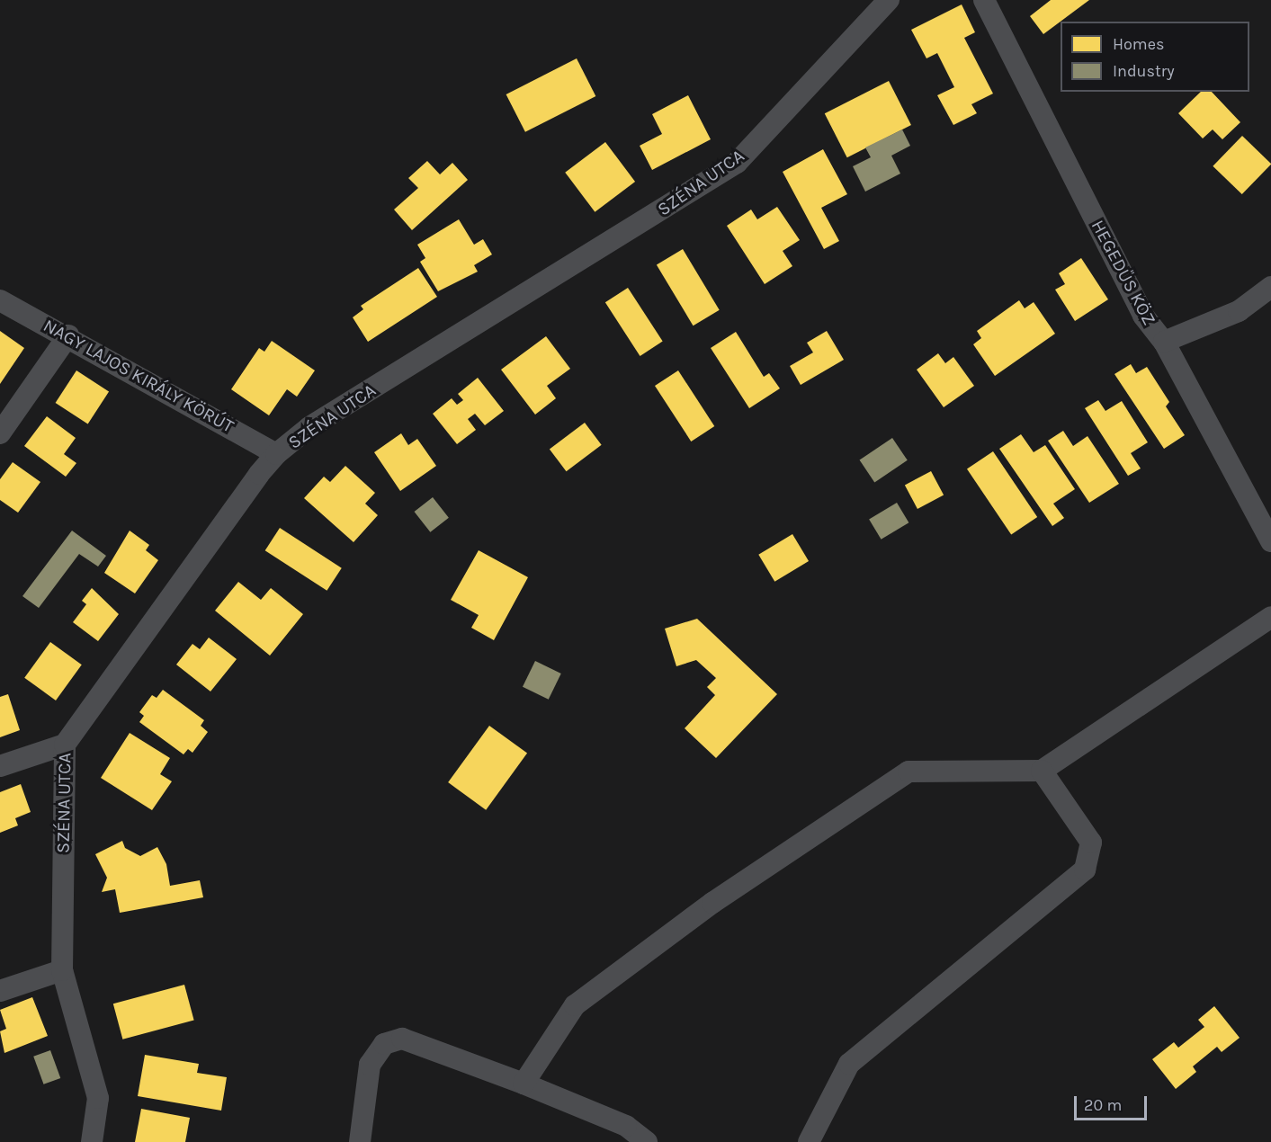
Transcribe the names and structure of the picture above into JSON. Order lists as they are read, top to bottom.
{
  "streets": {
    "street": ["SZÉNA UTCA", "HEGEDŰS KÖZ", "NAGY LAJOS KIRÁLY KÖRÚT"]
  },
  "crossings": [
    ["SZÉNA UTCA", "NAGY LAJOS KIRÁLY KÖRÚT"]
  ],
  "legend": ["Homes", "Industry"],
  "scale_bar": "20 m"
}
